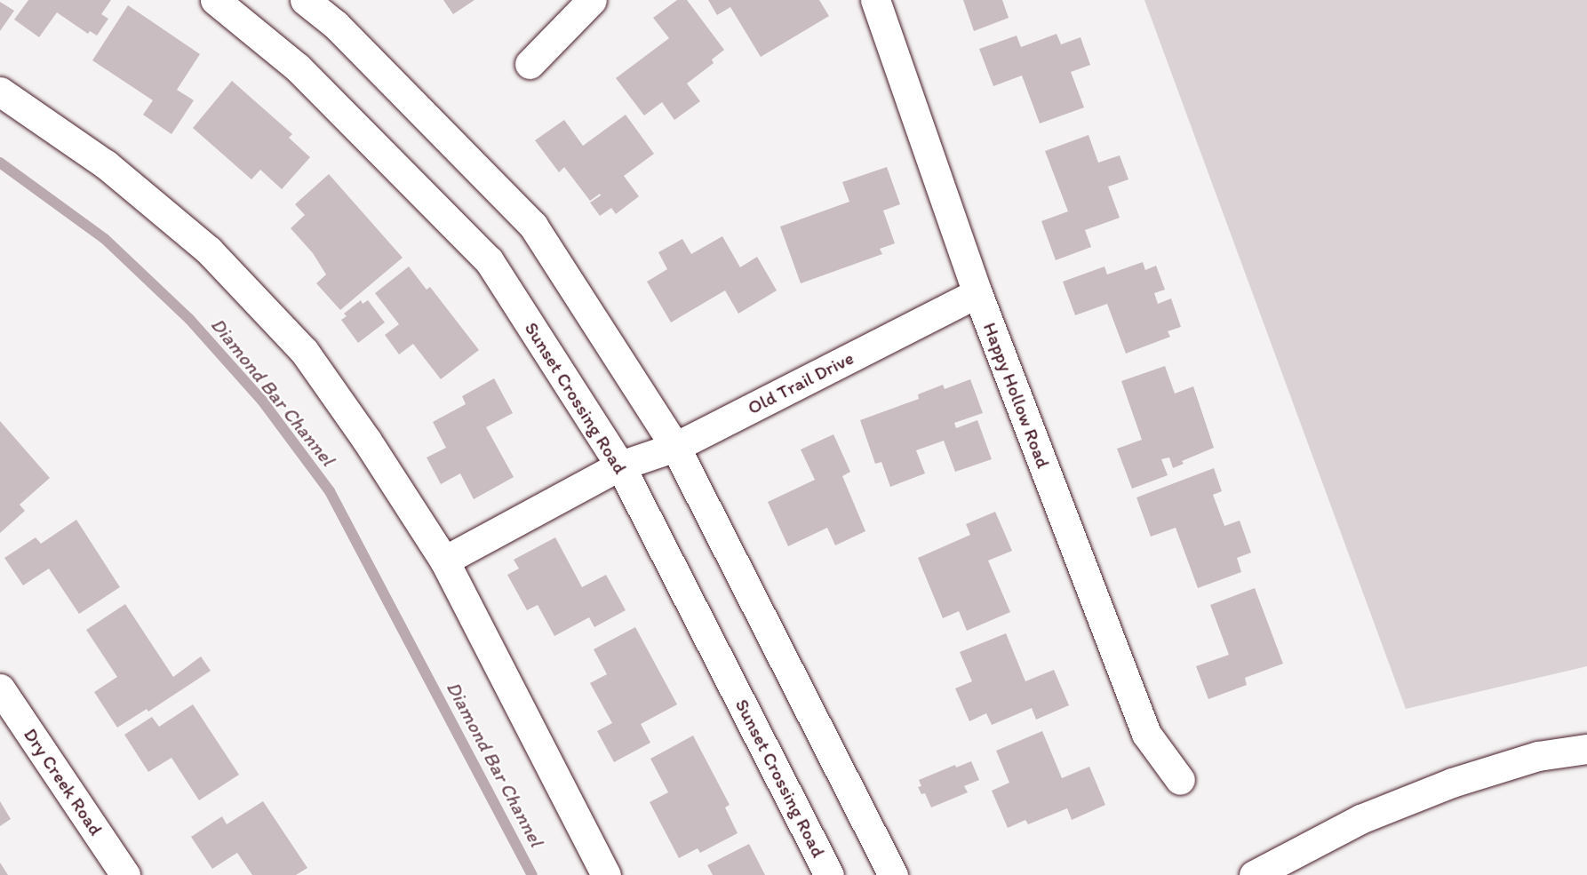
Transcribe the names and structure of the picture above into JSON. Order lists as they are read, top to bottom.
{
  "streets": {
    "main road": [
      "Old Trail Drive",
      "Happy Hollow Road",
      "Sunset Crossing Road",
      "Dry Creek Road"
    ]
  },
  "crossings": [
    ["Old Trail Drive", "Happy Hollow Road"],
    ["Old Trail Drive", "Sunset Crossing Road"]
  ],
  "water": ["Diamond Bar Channel"]
}
